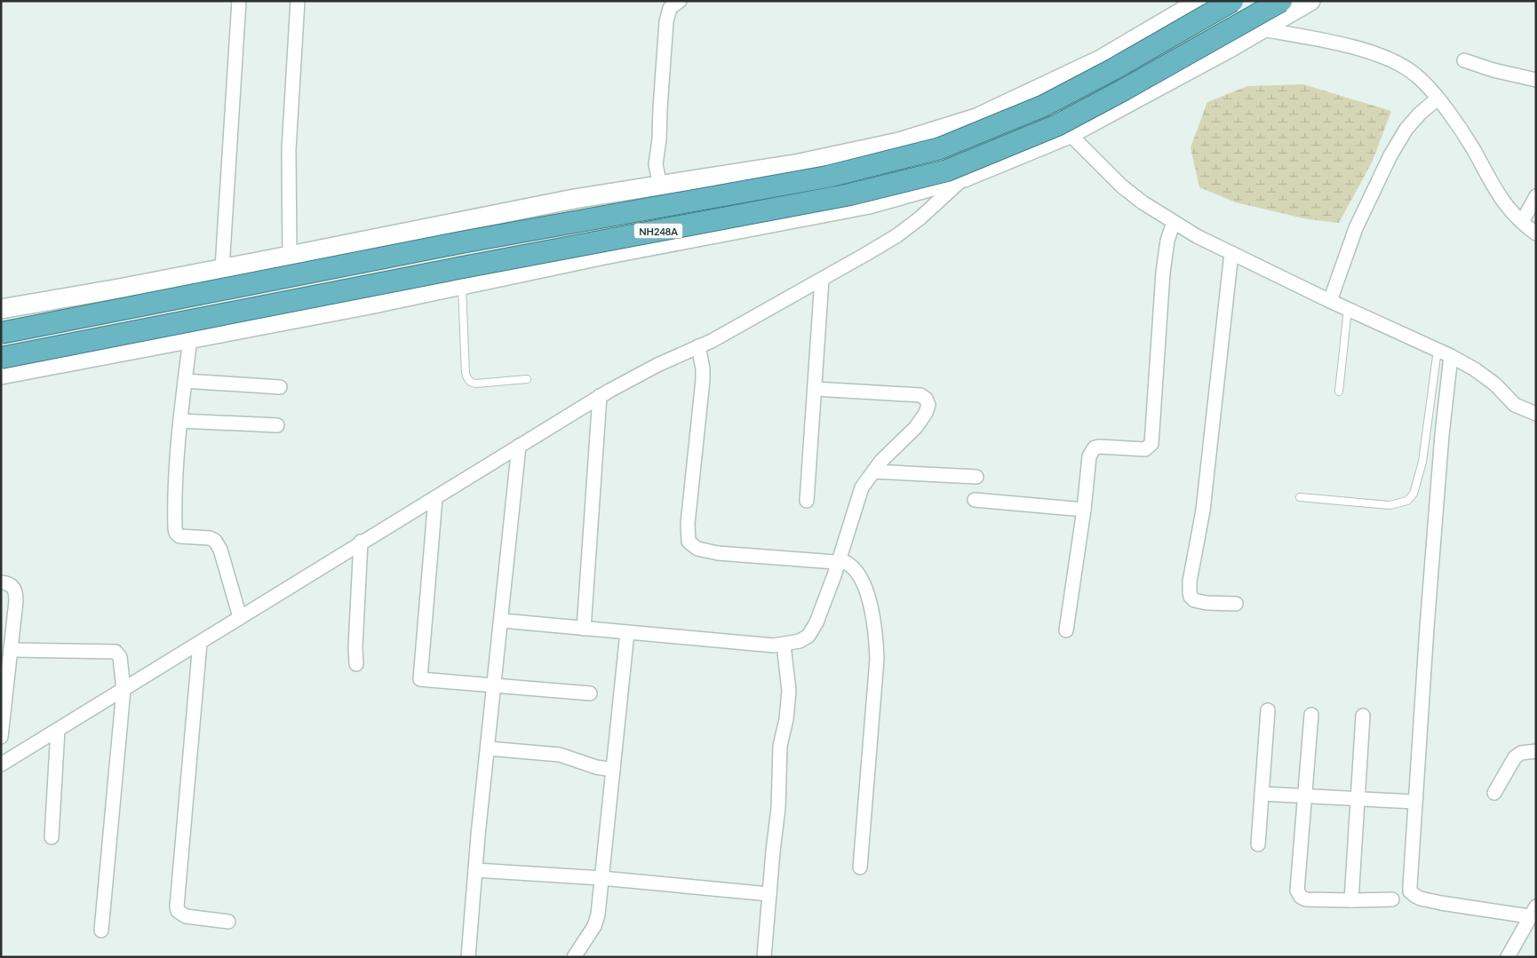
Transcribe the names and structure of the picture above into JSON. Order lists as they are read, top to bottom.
{
  "streets": {
    "highway": ["NH248A"]
  }
}
